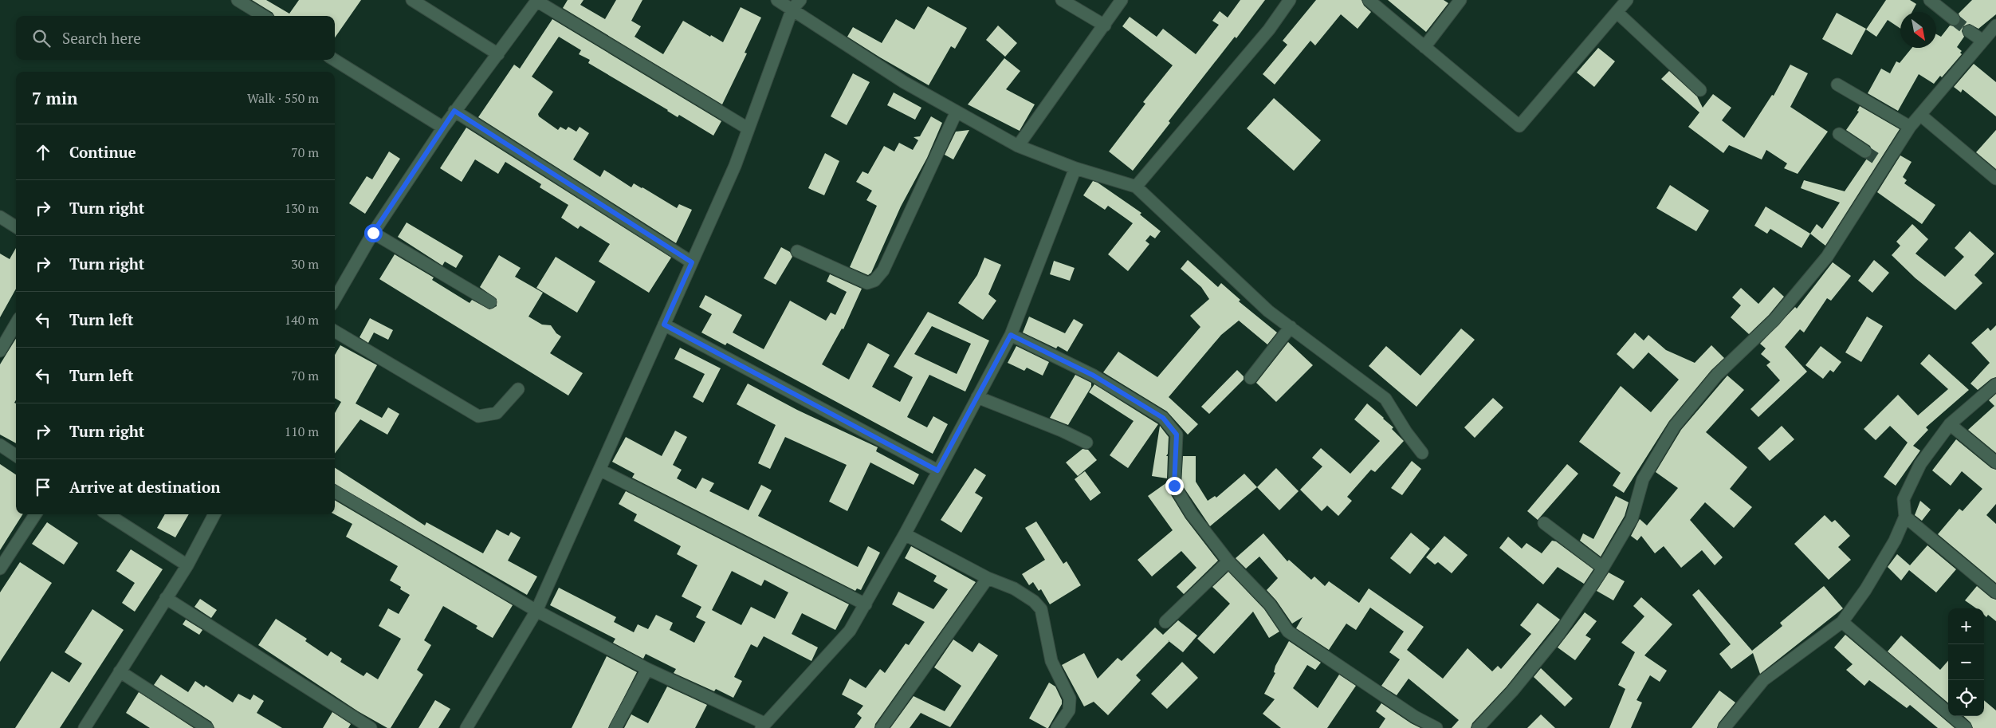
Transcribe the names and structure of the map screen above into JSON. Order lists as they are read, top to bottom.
{
  "north": "bottom right",
  "page": {
    "search": "Search here",
    "heading": ["7 min", "Walk · 550 m"],
    "list": [
      ["Continue", "70 m"],
      ["Turn right", "130 m"],
      ["Turn right", "30 m"],
      ["Turn left", "140 m"],
      ["Turn left", "70 m"],
      ["Turn right", "110 m"],
      "Arrive at destination"
    ],
    "map_buttons": ["+", "−"]
  }
}
